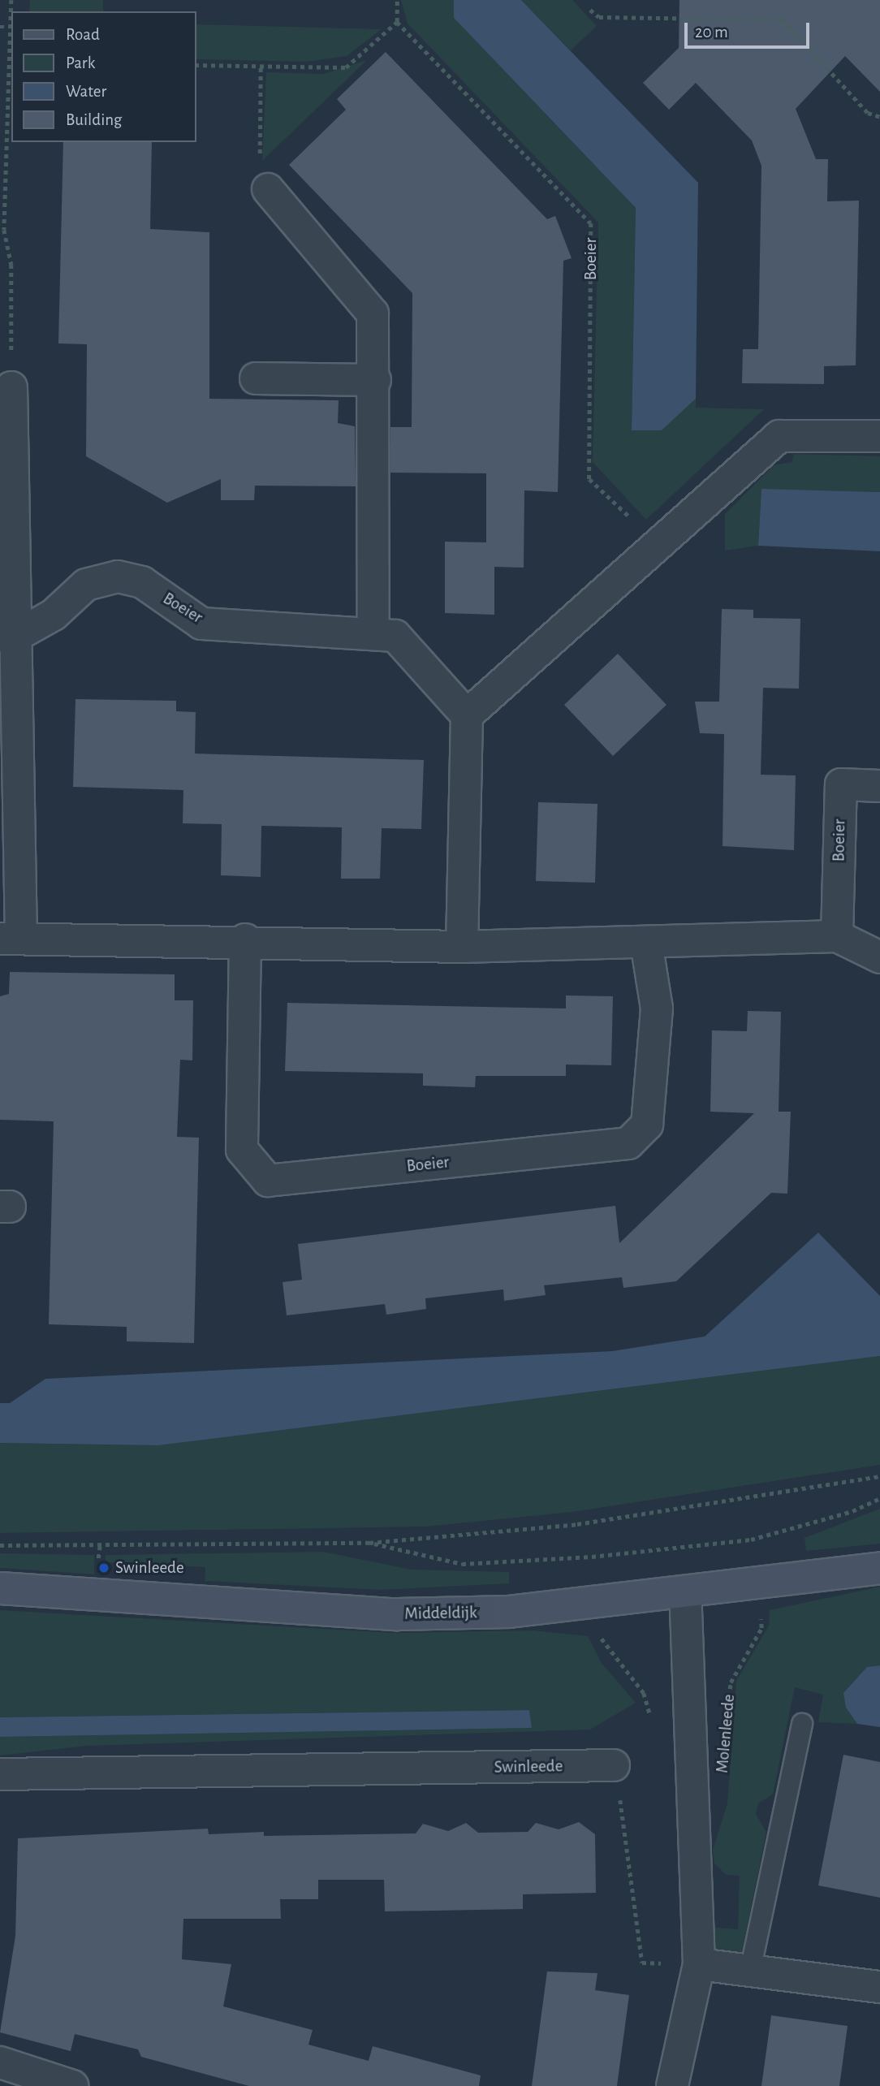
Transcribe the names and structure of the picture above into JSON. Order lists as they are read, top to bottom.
{
  "streets": {
    "street": [
      "Boeier",
      "Middeldijk",
      "Molenleede",
      "Swinleede"
    ]
  },
  "crossings": [
    ["Middeldijk", "Molenleede"]
  ],
  "places": ["Swinleede"],
  "legend": [
    "Road",
    "Park",
    "Water",
    "Building"
  ],
  "scale_bar": "20 m"
}
